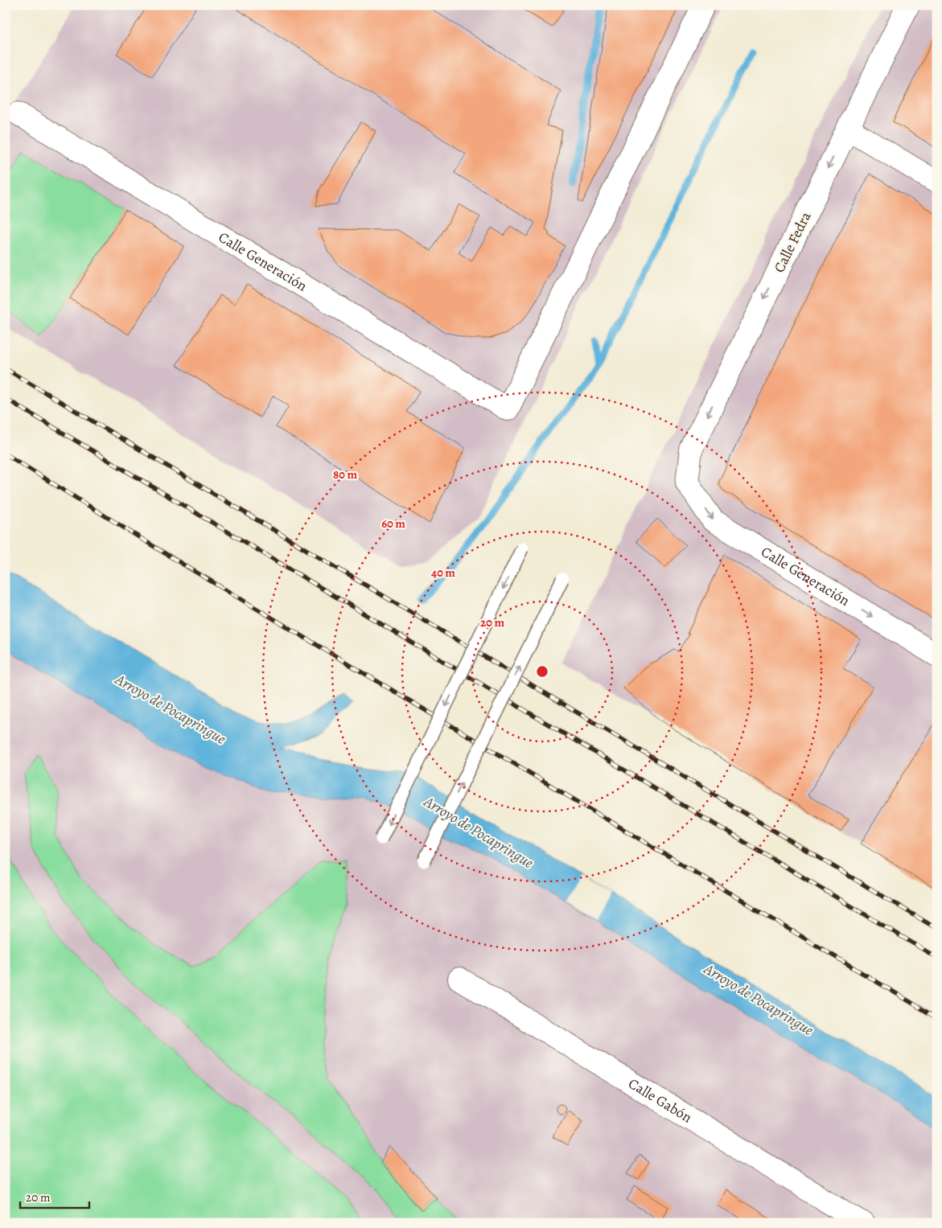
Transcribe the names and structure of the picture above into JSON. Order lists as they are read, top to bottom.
{
  "streets": {
    "street": ["Calle Fedra", "Calle Generación", "Calle Gabón"]
  },
  "crossings": [
    ["Calle Fedra", "Calle Generación"]
  ],
  "one_way": ["Calle Fedra"],
  "water": ["Arroyo de Pocapringue"],
  "scale_bar": "20 m",
  "rings": [
    "80 m",
    "60 m",
    "40 m",
    "20 m"
  ]
}
